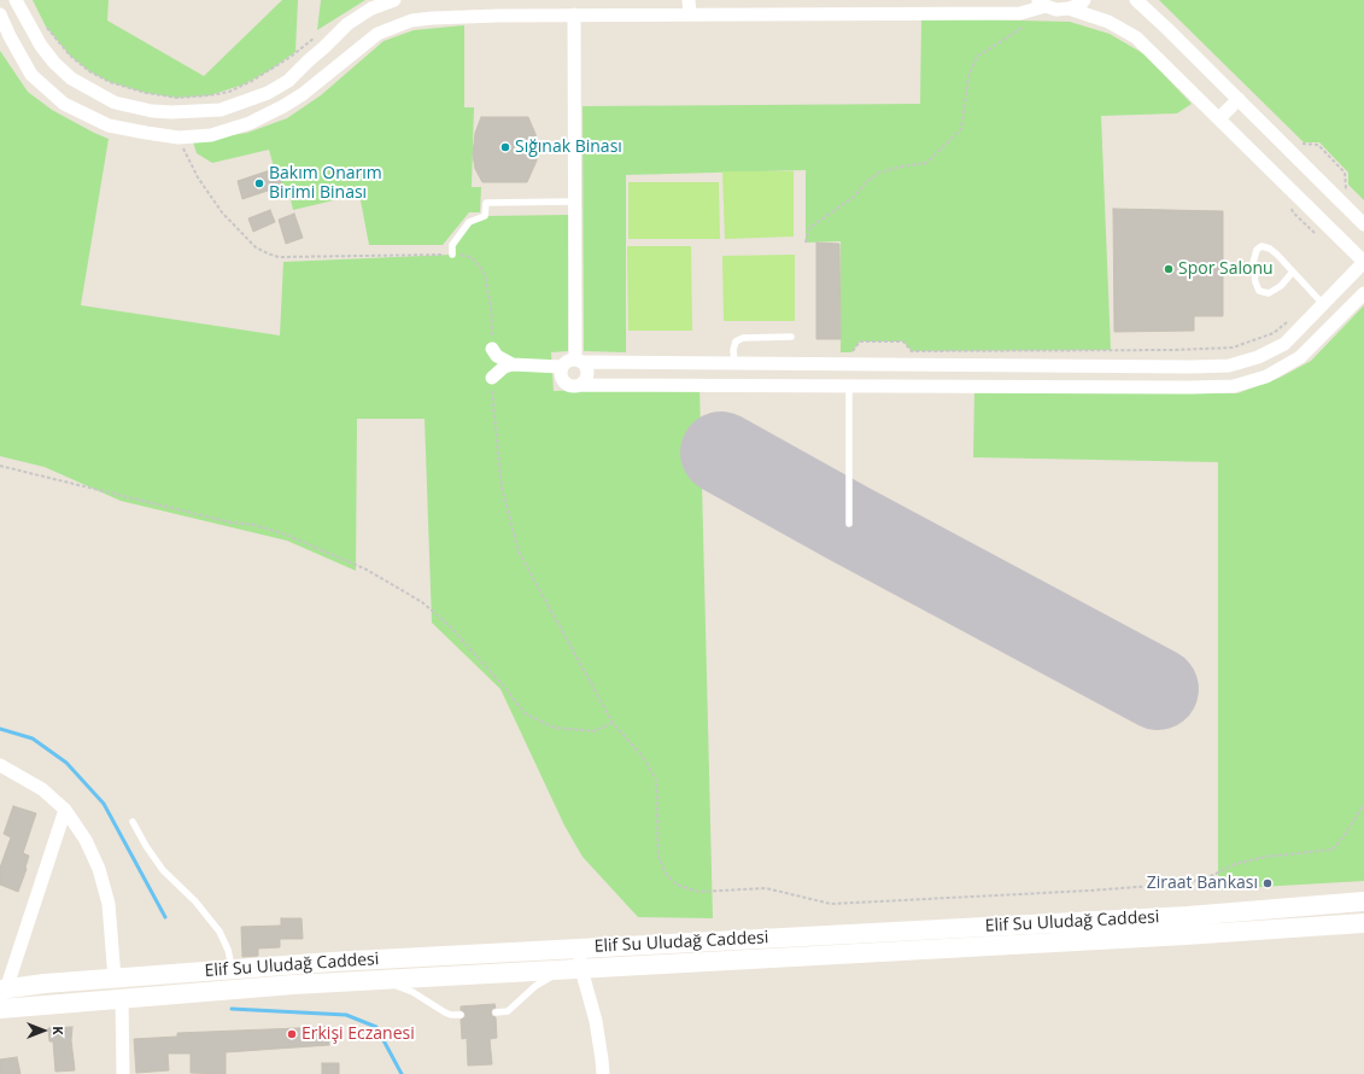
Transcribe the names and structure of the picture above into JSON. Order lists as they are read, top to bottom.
{
  "streets": {
    "main road": ["Elif Su Uludağ Caddesi"]
  },
  "places": [
    "Sığınak Binası",
    "Bakım Onarım Birimi Binası",
    "Spor Salonu",
    "Ziraat Bankası",
    "Erkişi Eczanesi"
  ],
  "north": "right"
}
